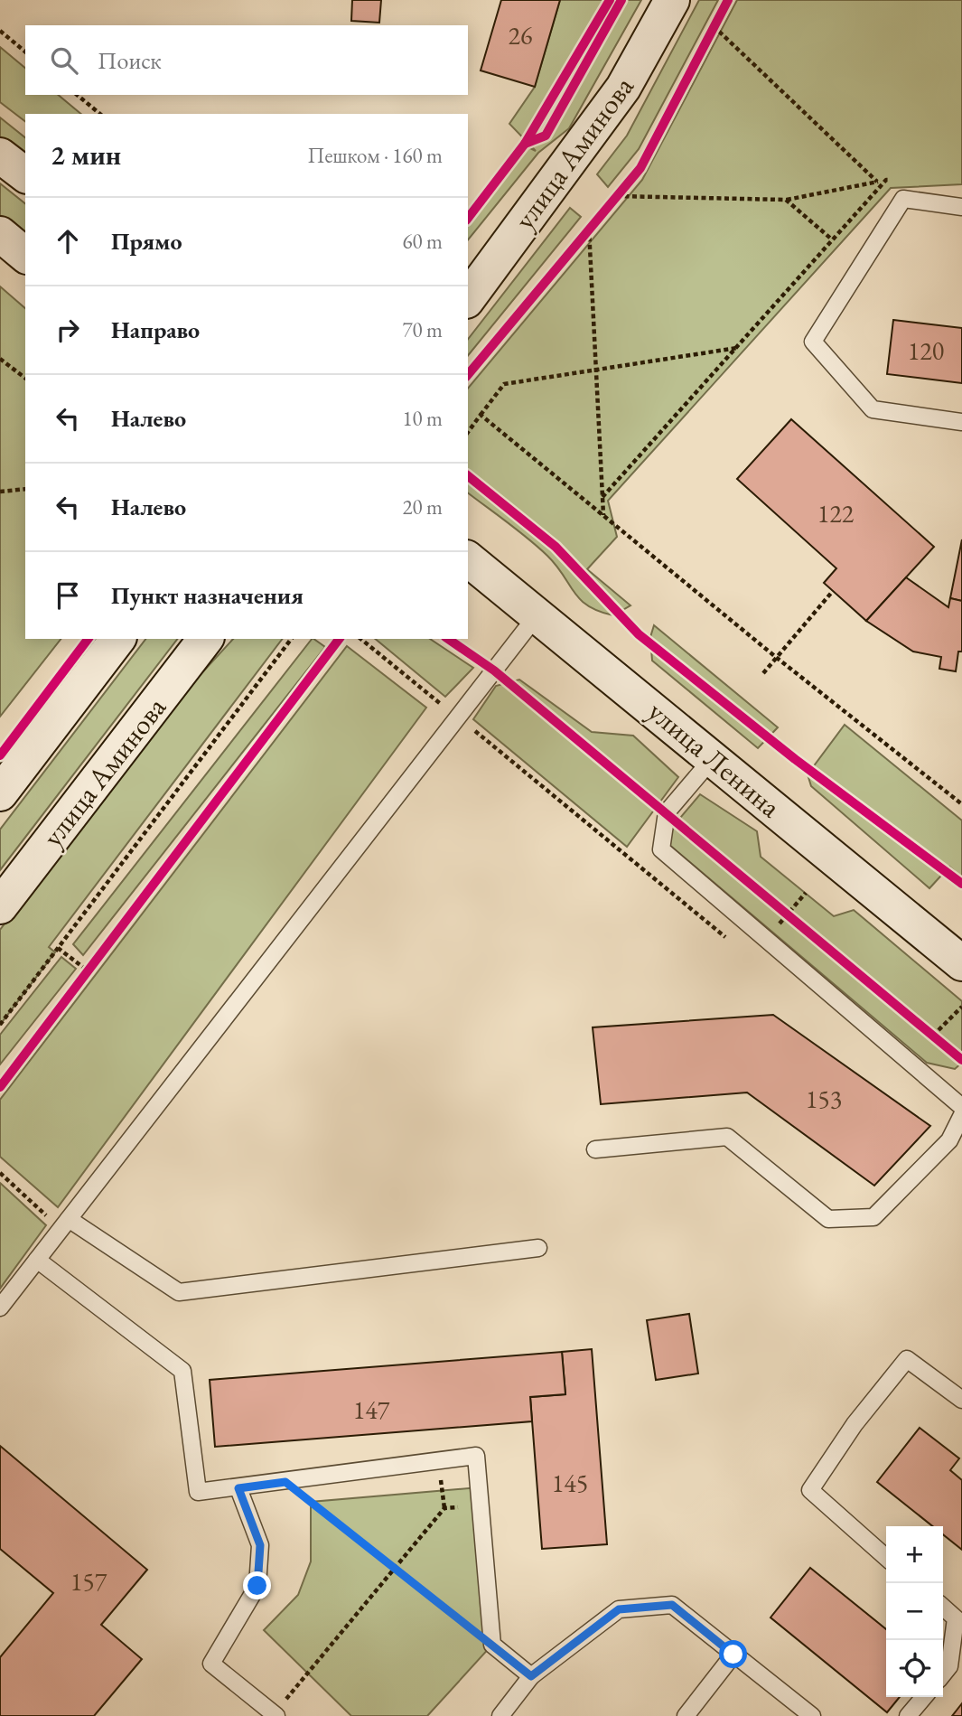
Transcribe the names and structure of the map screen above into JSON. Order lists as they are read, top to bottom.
{
  "streets": {
    "street": ["улица Аминова", "улица Ленина"]
  },
  "house_numbers": [
    "26",
    "120",
    "122",
    "153",
    "147",
    "145",
    "157"
  ],
  "page": {
    "search": "Поиск",
    "heading": ["2 мин", "Пешком · 160 m"],
    "list": [
      ["Прямо", "60 m"],
      ["Направо", "70 m"],
      ["Налево", "10 m"],
      ["Налево", "20 m"],
      "Пункт назначения"
    ],
    "map_buttons": ["+", "−"]
  }
}
